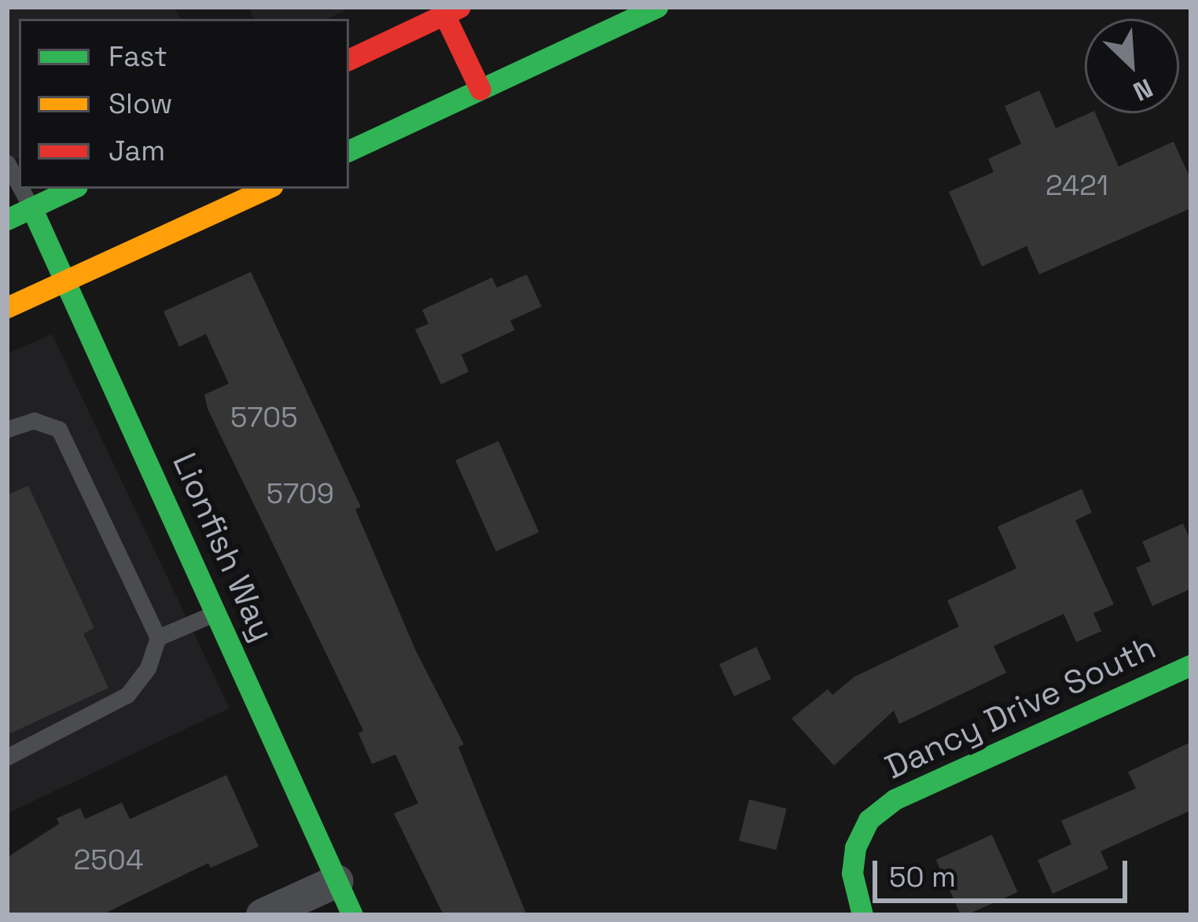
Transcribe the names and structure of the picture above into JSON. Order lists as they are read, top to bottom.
{
  "streets": {
    "street": ["Lionfish Way", "Dancy Drive South"]
  },
  "house_numbers": [
    "2421",
    "5705",
    "5709",
    "2504"
  ],
  "legend": ["Fast", "Slow", "Jam"],
  "scale_bar": "50 m",
  "north": "bottom right"
}
